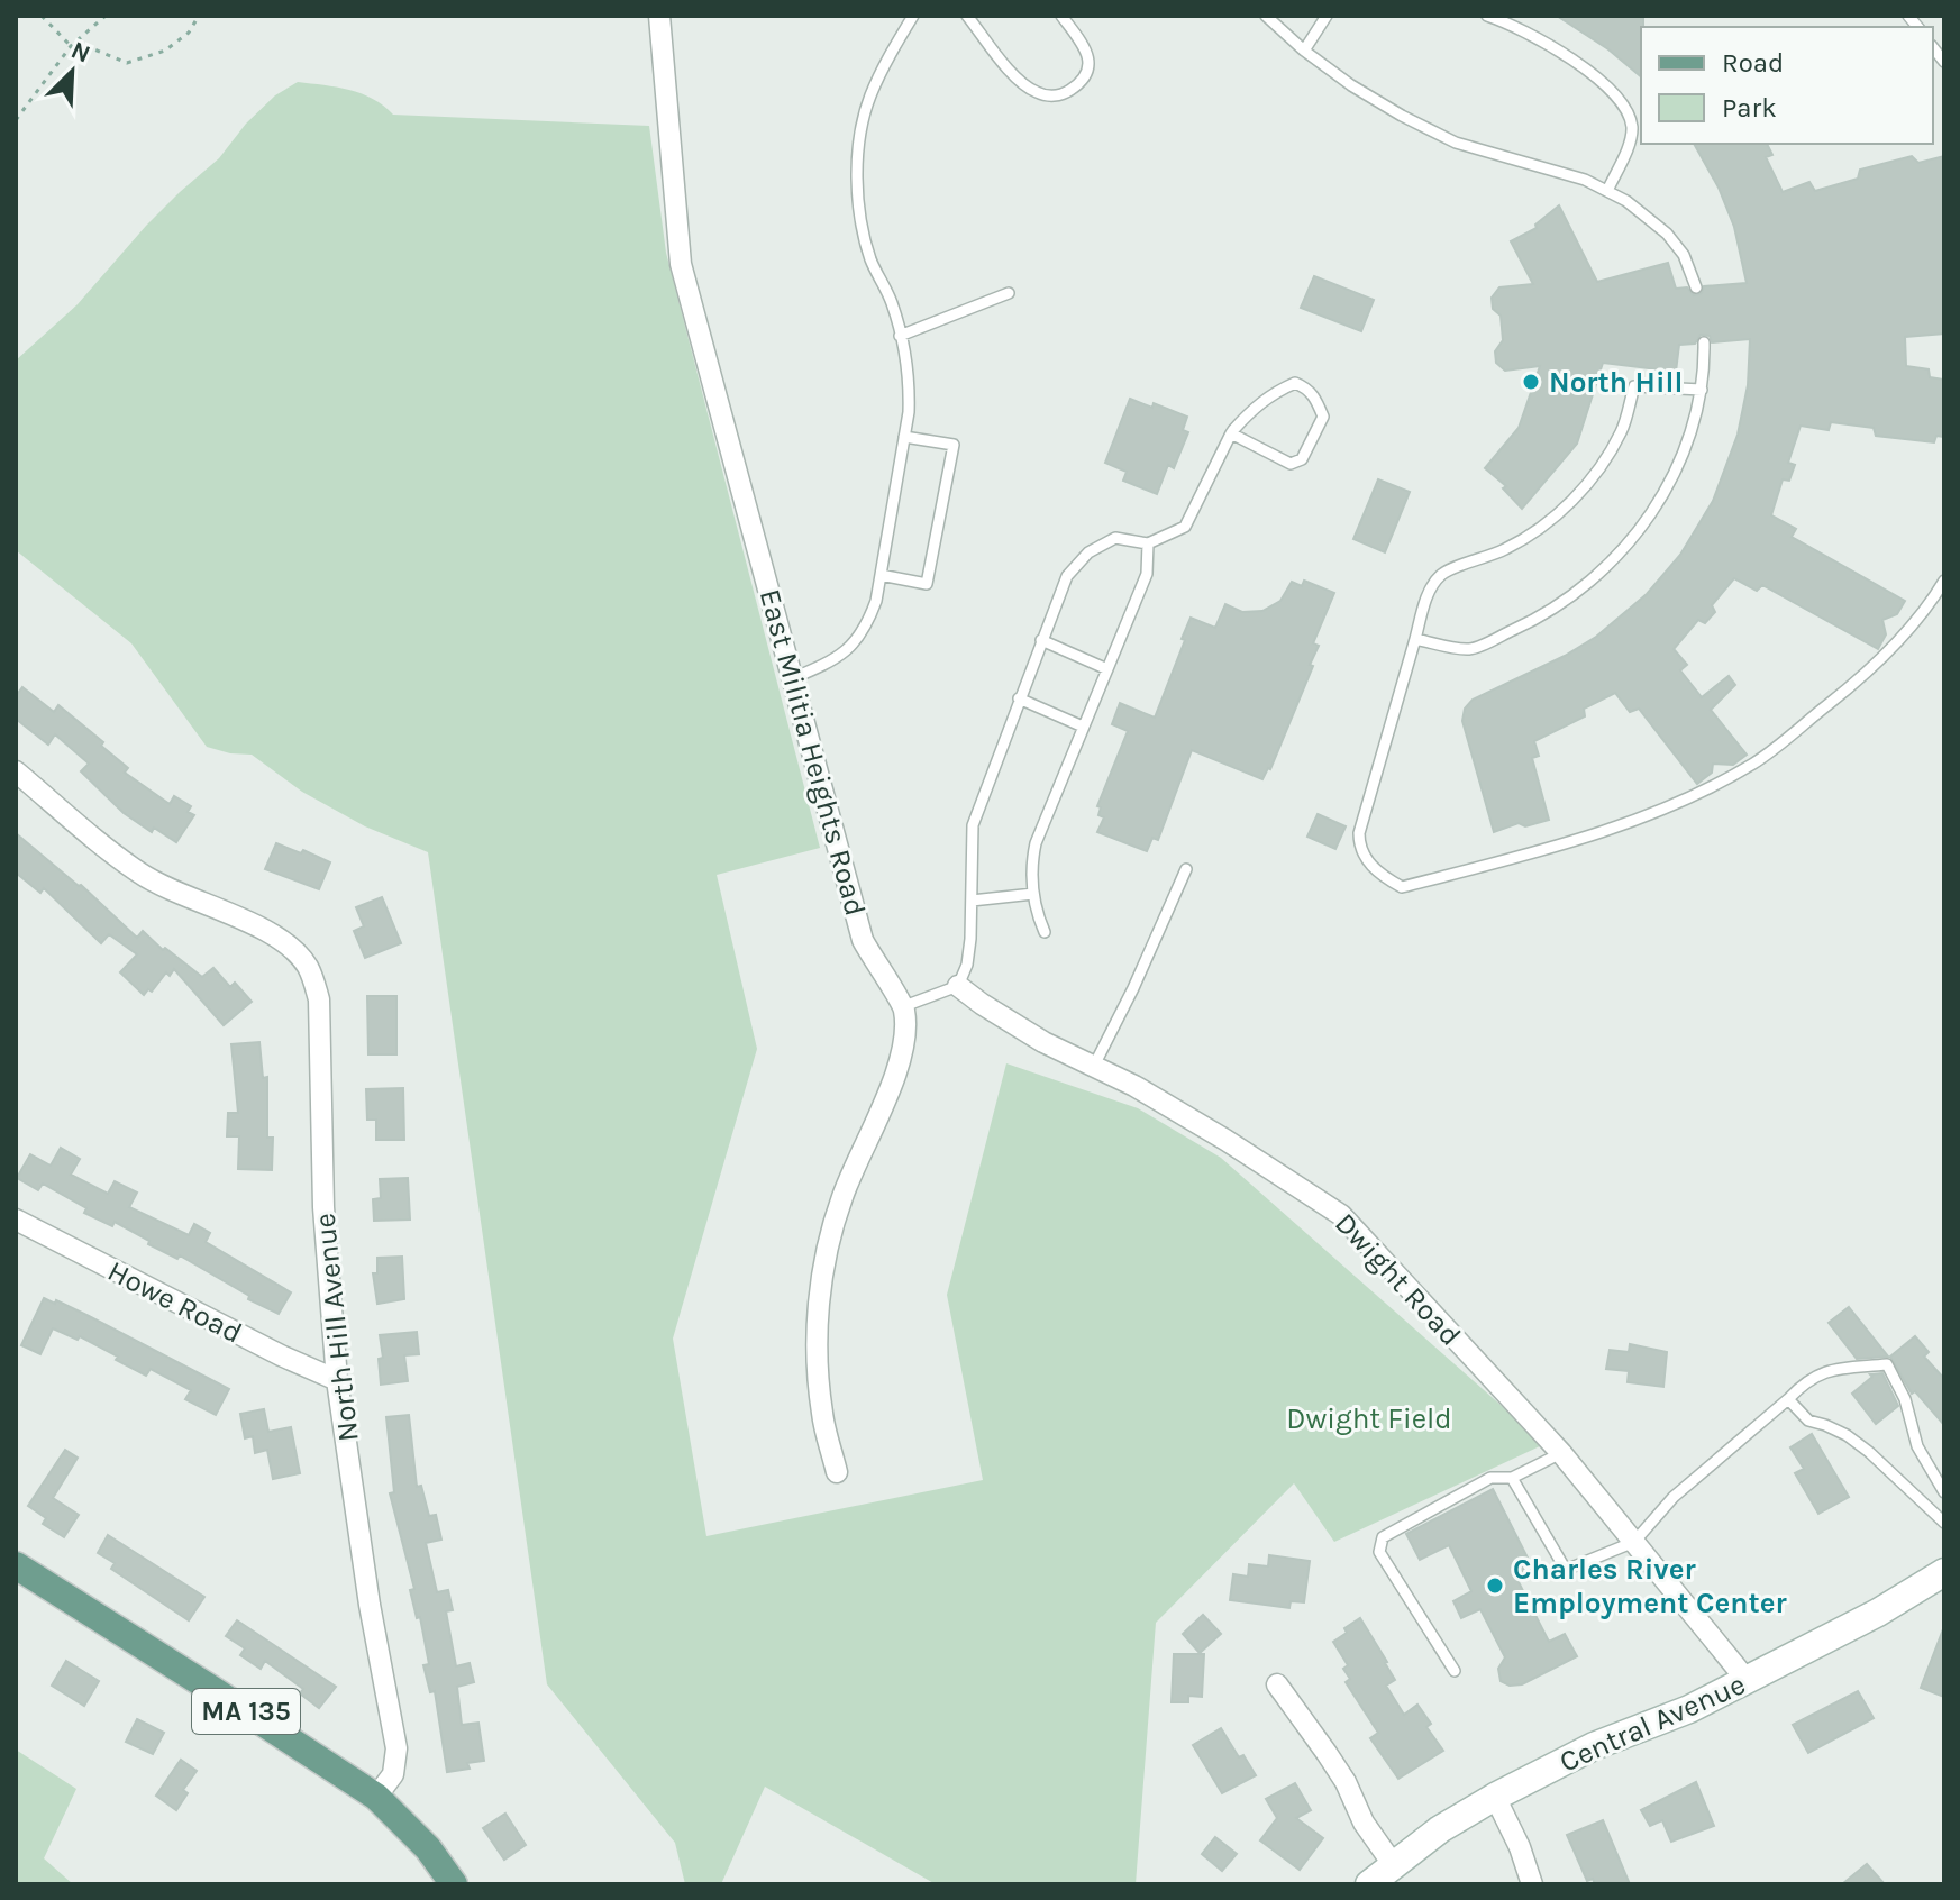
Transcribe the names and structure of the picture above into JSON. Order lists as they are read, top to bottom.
{
  "streets": {
    "main road": ["MA 135", "Central Avenue"],
    "street": [
      "East Militia Heights Road",
      "Dwight Road",
      "Howe Road",
      "North Hill Avenue"
    ]
  },
  "crossings": [
    ["Dwight Road", "Central Avenue"],
    ["Howe Road", "North Hill Avenue"],
    ["North Hill Avenue", "MA 135"]
  ],
  "parks": ["Dwight Field"],
  "places": ["North Hill", "Charles River Employment Center"],
  "legend": ["Road", "Park"],
  "north": "top right"
}
